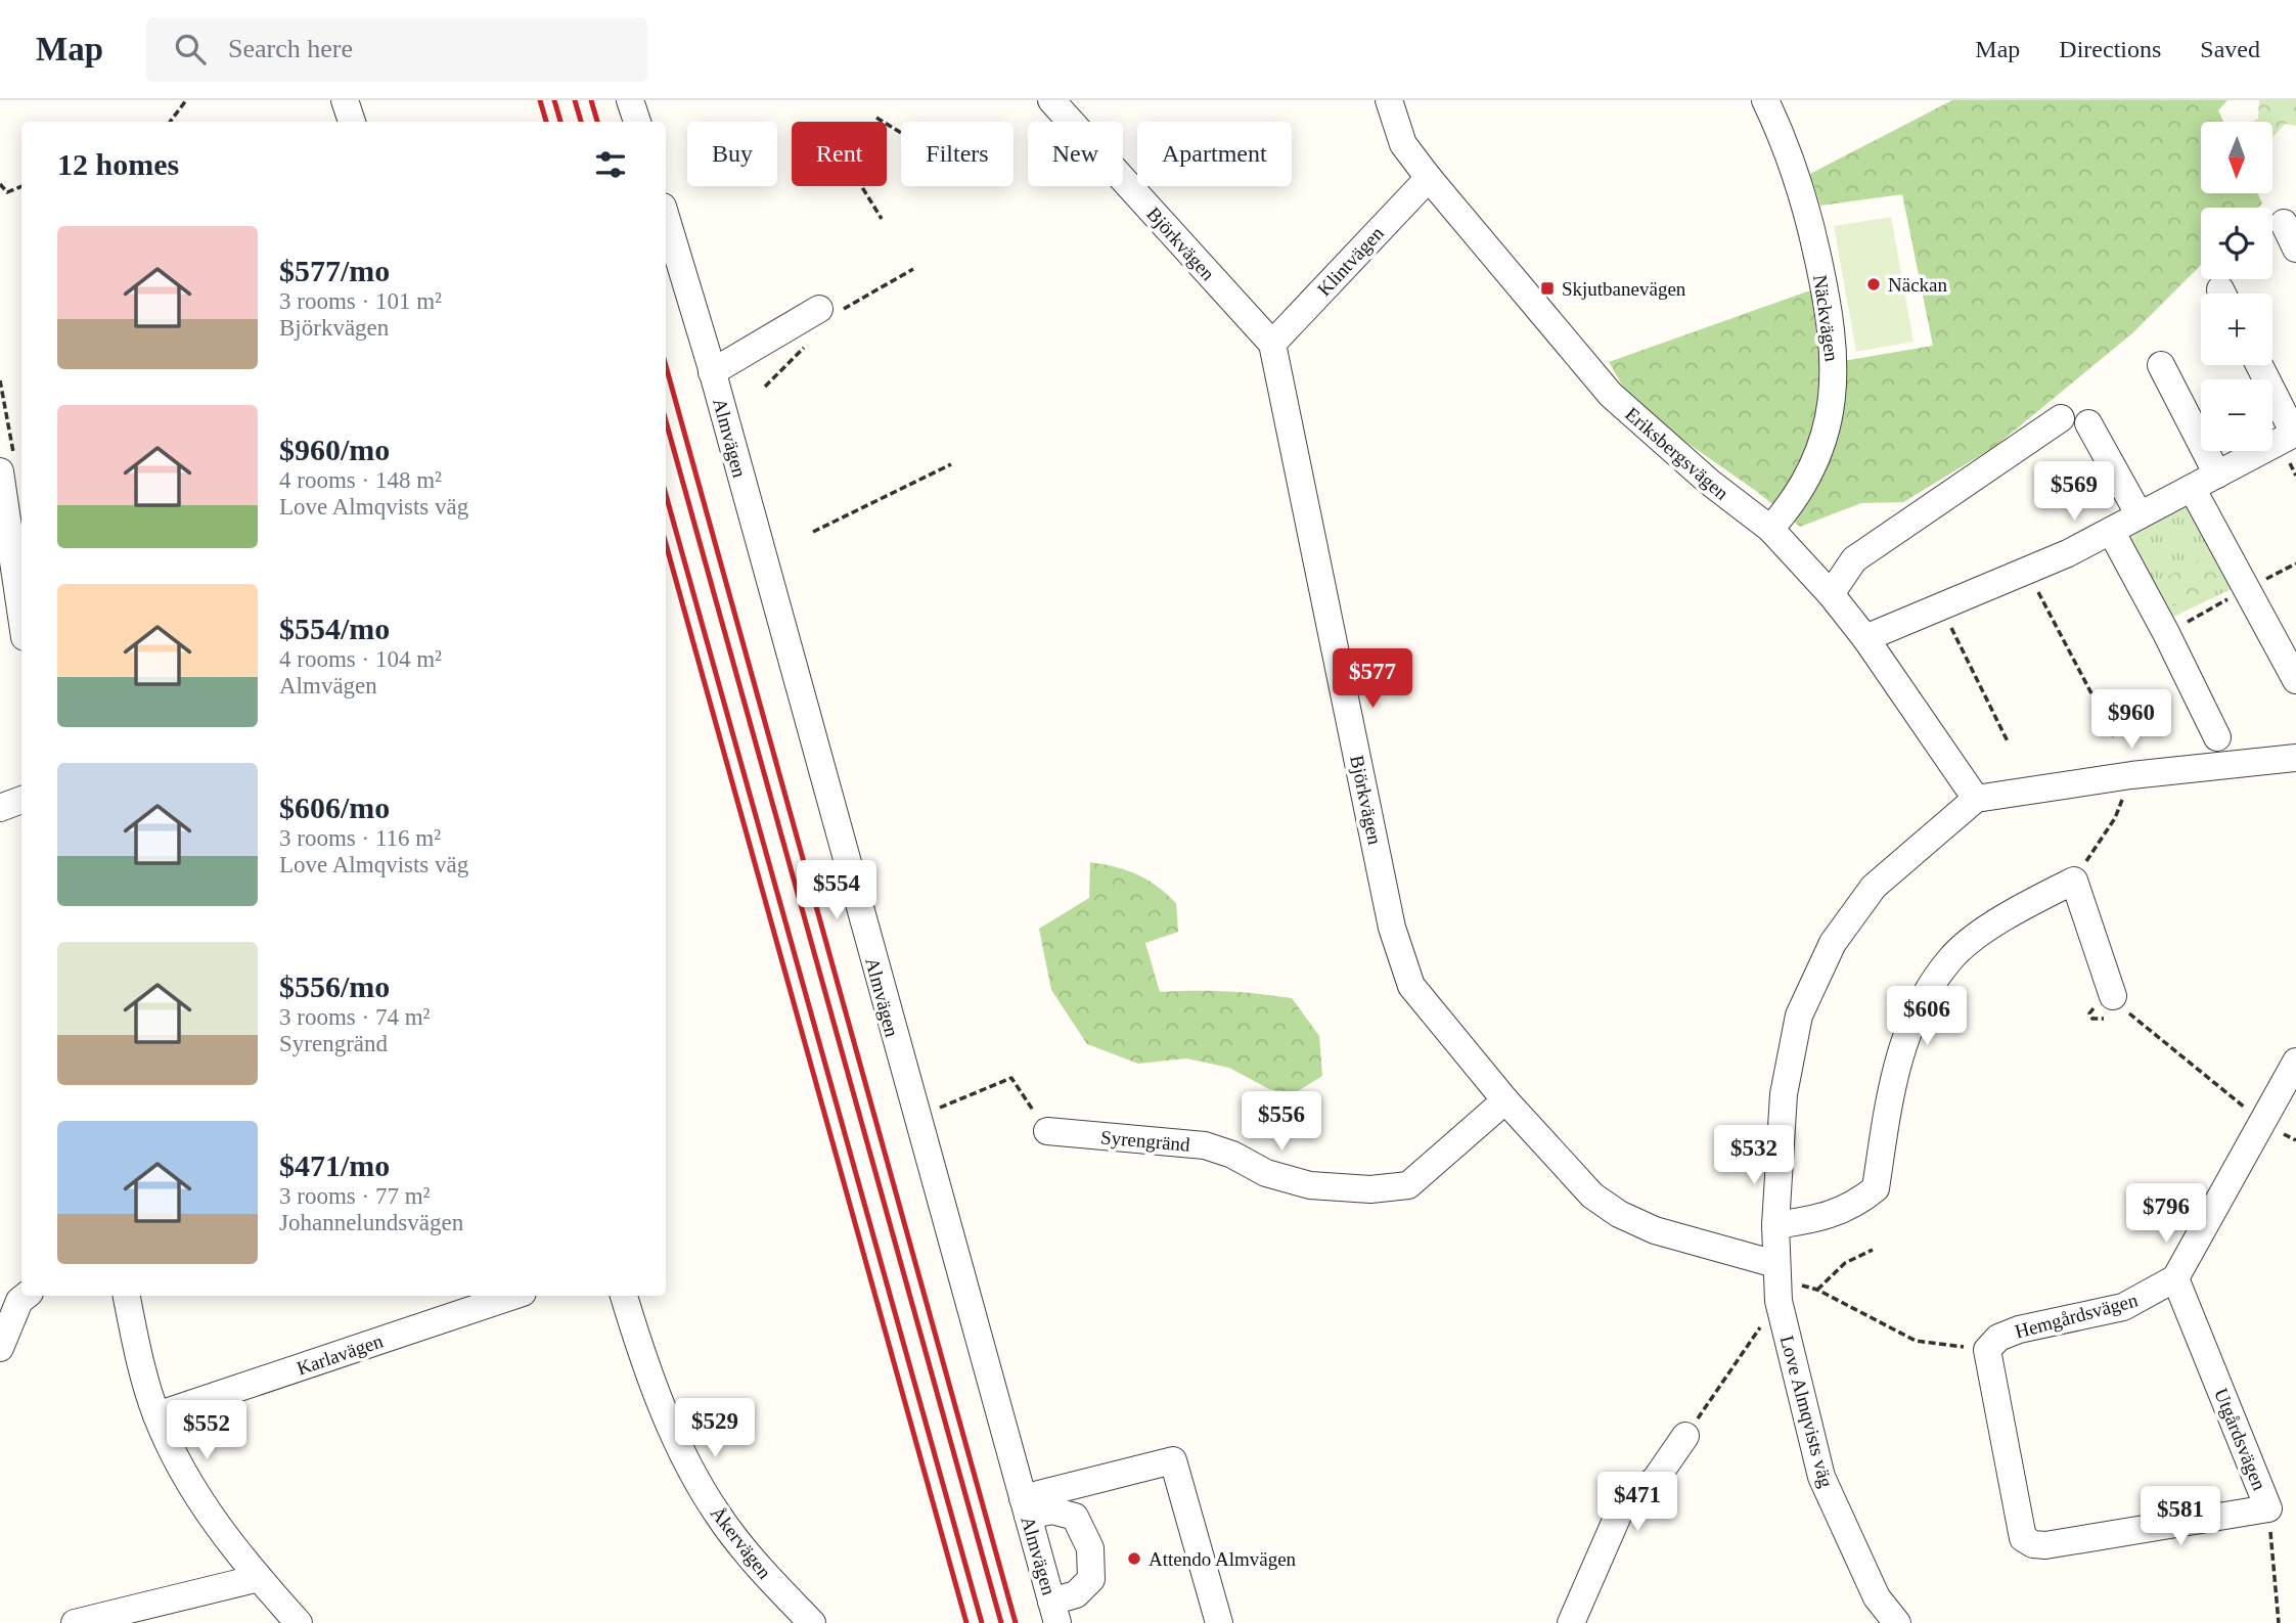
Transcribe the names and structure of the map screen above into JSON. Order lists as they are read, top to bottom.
{
  "streets": {
    "street": [
      "Björkvägen",
      "Klintvägen",
      "Näckvägen",
      "Almvägen",
      "Eriksbergsvägen",
      "Syrengränd",
      "Hemgårdsvägen",
      "Karlavägen",
      "Love Almqvists väg",
      "Utgårdsvägen",
      "Åkervägen"
    ]
  },
  "crossings": [
    ["Björkvägen", "Klintvägen"],
    ["Björkvägen", "Syrengränd"],
    ["Björkvägen", "Love Almqvists väg"],
    ["Klintvägen", "Eriksbergsvägen"],
    ["Näckvägen", "Eriksbergsvägen"],
    ["Eriksbergsvägen", "Love Almqvists väg"],
    ["Hemgårdsvägen", "Utgårdsvägen"]
  ],
  "places": {
    "other": ["Näckan", "Attendo Almvägen"],
    "transit": ["Skjutbanevägen"]
  },
  "north": "bottom",
  "page": {
    "header": "Map",
    "search": "Search here",
    "nav": ["Map", "Directions", "Saved"],
    "map_buttons": ["+", "−"],
    "chip": [
      "Buy",
      "Rent",
      "Filters",
      "New",
      "Apartment"
    ],
    "heading": "12 homes",
    "list": [
      {
        "name": "$577/mo",
        "note": "3 rooms · 101 m² · Björkvägen"
      },
      {
        "name": "$960/mo",
        "note": "4 rooms · 148 m² · Love Almqvists väg"
      },
      {
        "name": "$554/mo",
        "note": "4 rooms · 104 m² · Almvägen"
      },
      {
        "name": "$606/mo",
        "note": "3 rooms · 116 m² · Love Almqvists väg"
      },
      {
        "name": "$556/mo",
        "note": "3 rooms · 74 m² · Syrengränd"
      },
      {
        "name": "$471/mo",
        "note": "3 rooms · 77 m² · Johannelundsvägen"
      }
    ],
    "price": [
      "$569",
      "$577",
      "$960",
      "$554",
      "$606",
      "$556",
      "$532",
      "$796",
      "$529",
      "$552",
      "$471",
      "$581"
    ]
  }
}
